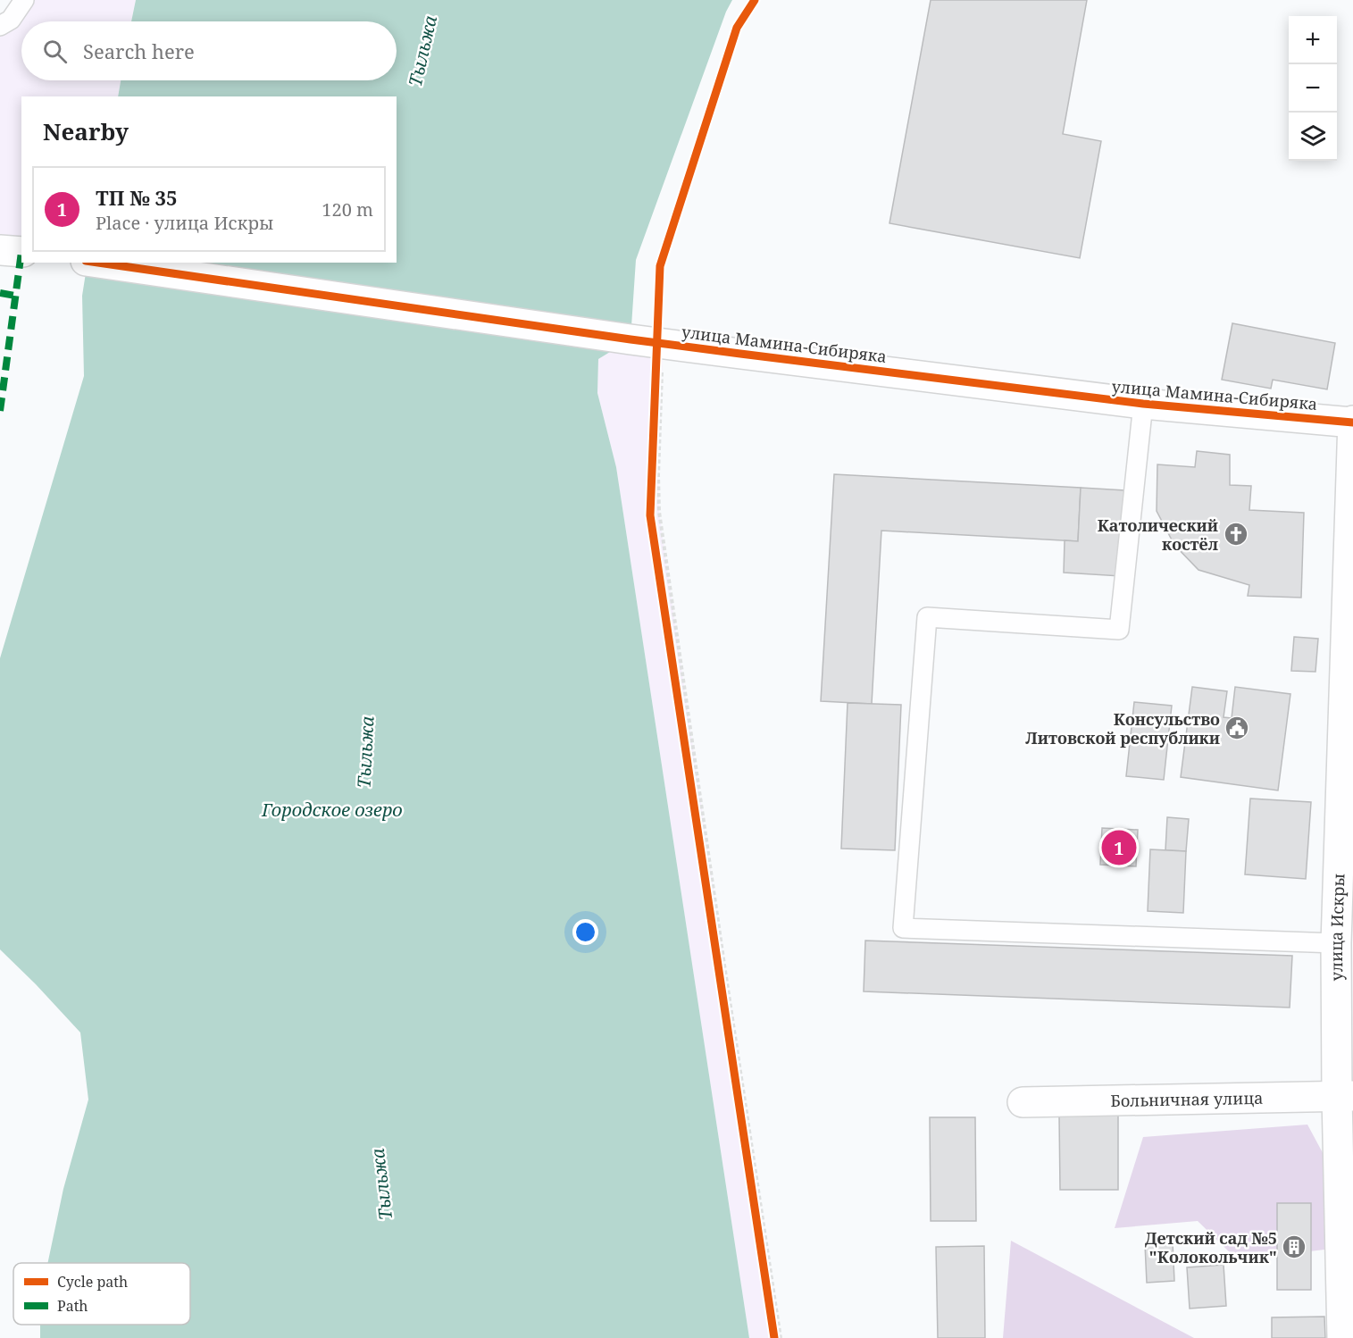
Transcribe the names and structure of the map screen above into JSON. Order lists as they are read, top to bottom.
{
  "streets": {
    "street": ["улица Мамина-Сибиряка", "улица Искры", "Больничная улица"]
  },
  "crossings": [
    ["улица Мамина-Сибиряка", "улица Искры"],
    ["улица Искры", "Больничная улица"]
  ],
  "water": ["Тыльжа", "Городское озеро"],
  "places": {
    "church": ["Католический костёл"],
    "public building": ["Консульство Литовской республики"],
    "building": ["Детский сад №5 \"Колокольчик\""]
  },
  "legend": ["Cycle path", "Path"],
  "page": {
    "map_buttons": ["+", "−"],
    "search": "Search here",
    "heading": "Nearby",
    "list": [
      {
        "mark": "1",
        "name": "ТП № 35",
        "note": "Place · улица Искры",
        "value": "120 m"
      }
    ],
    "pins": "1"
  }
}
